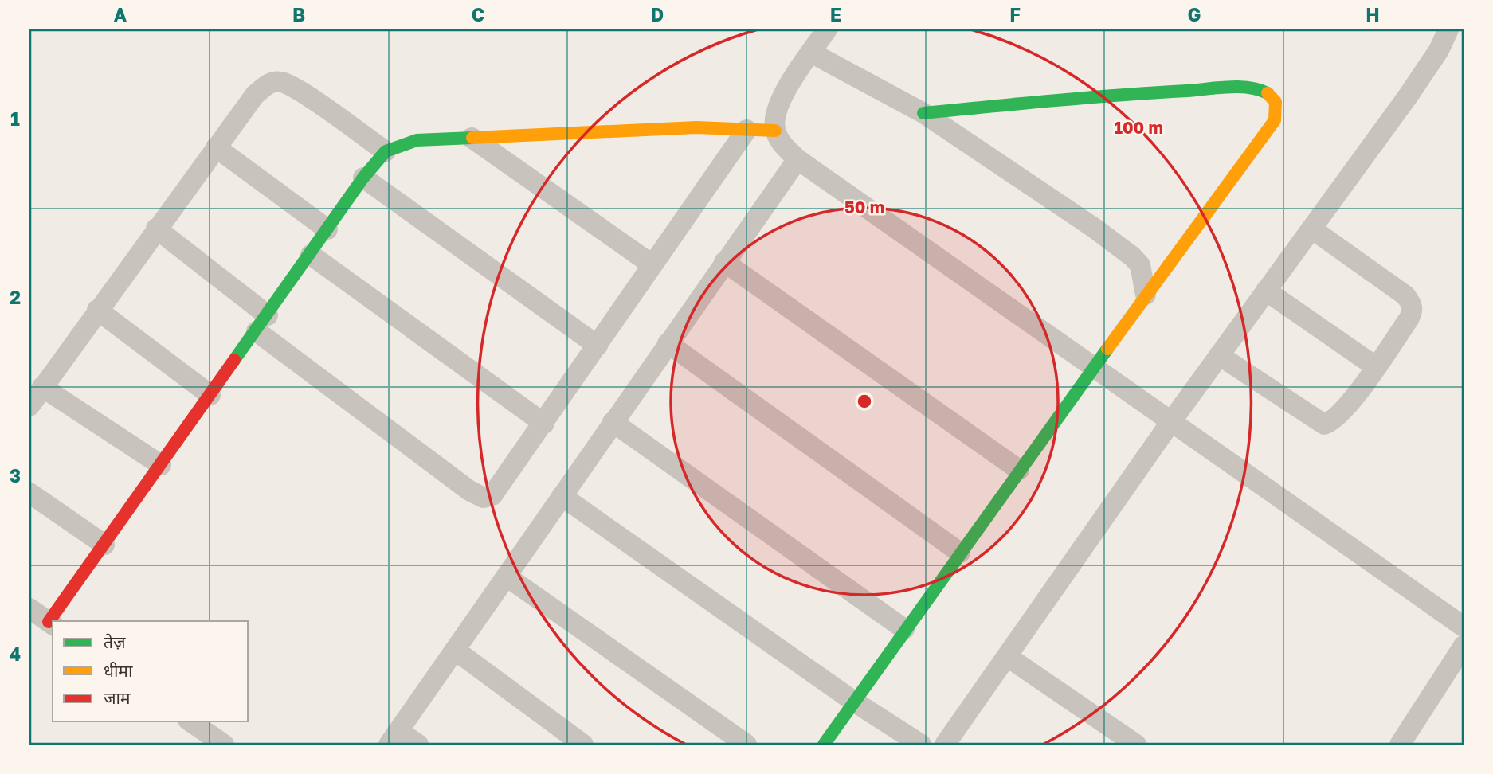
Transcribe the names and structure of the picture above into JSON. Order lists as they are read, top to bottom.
{
  "legend": ["तेज़", "धीमा", "जाम"],
  "grid": {
    "columns": [
      "A",
      "B",
      "C",
      "D",
      "E",
      "F",
      "G",
      "H"
    ],
    "rows": [
      "1",
      "2",
      "3",
      "4"
    ]
  },
  "rings": ["100 m", "50 m"]
}
